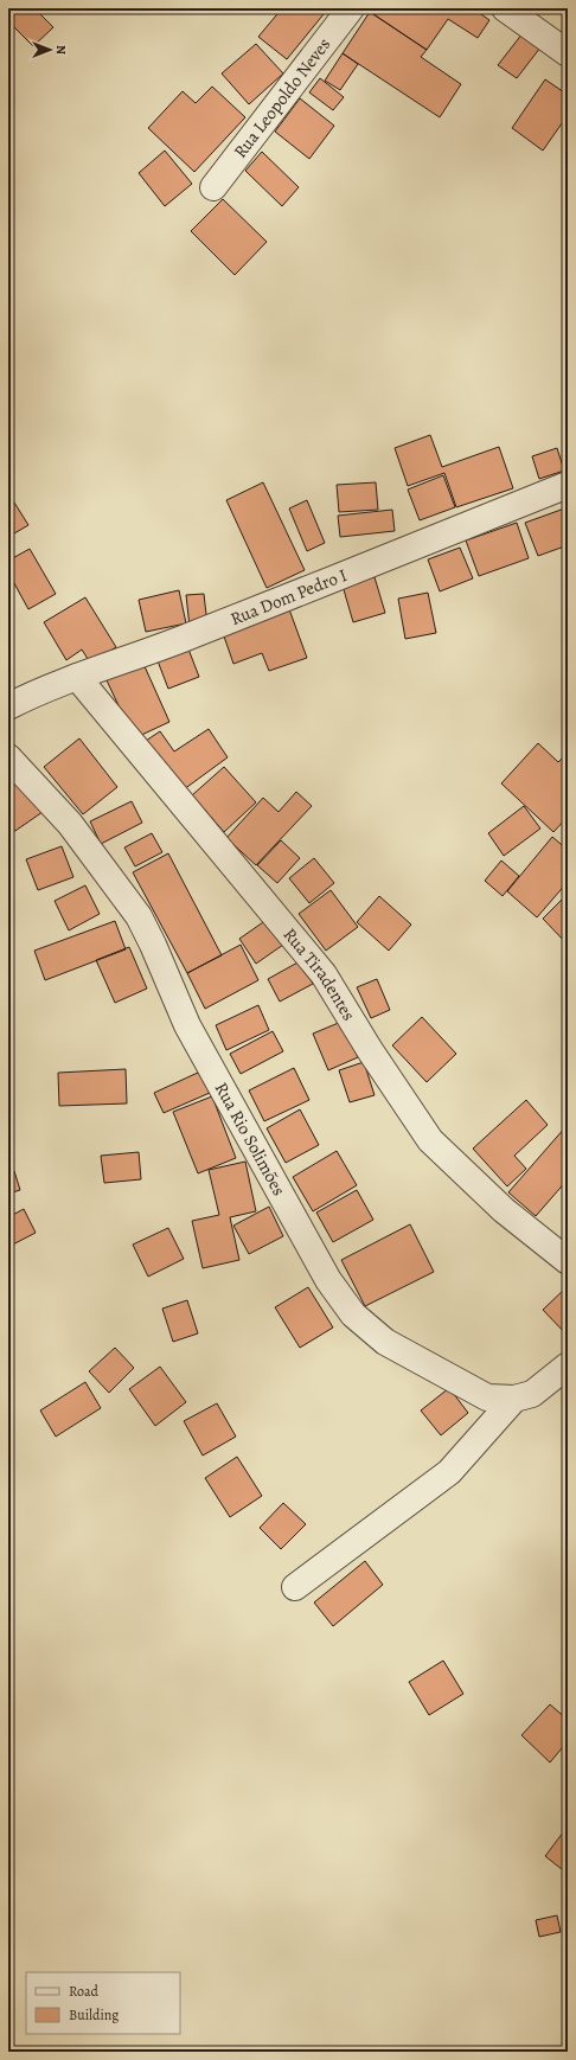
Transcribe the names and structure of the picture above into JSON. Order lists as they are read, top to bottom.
{
  "streets": {
    "street": [
      "Rua Leopoldo Neves",
      "Rua Dom Pedro I",
      "Rua Tiradentes",
      "Rua Rio Solimões"
    ]
  },
  "crossings": [
    ["Rua Dom Pedro I", "Rua Tiradentes"]
  ],
  "legend": ["Road", "Building"],
  "north": "right"
}
